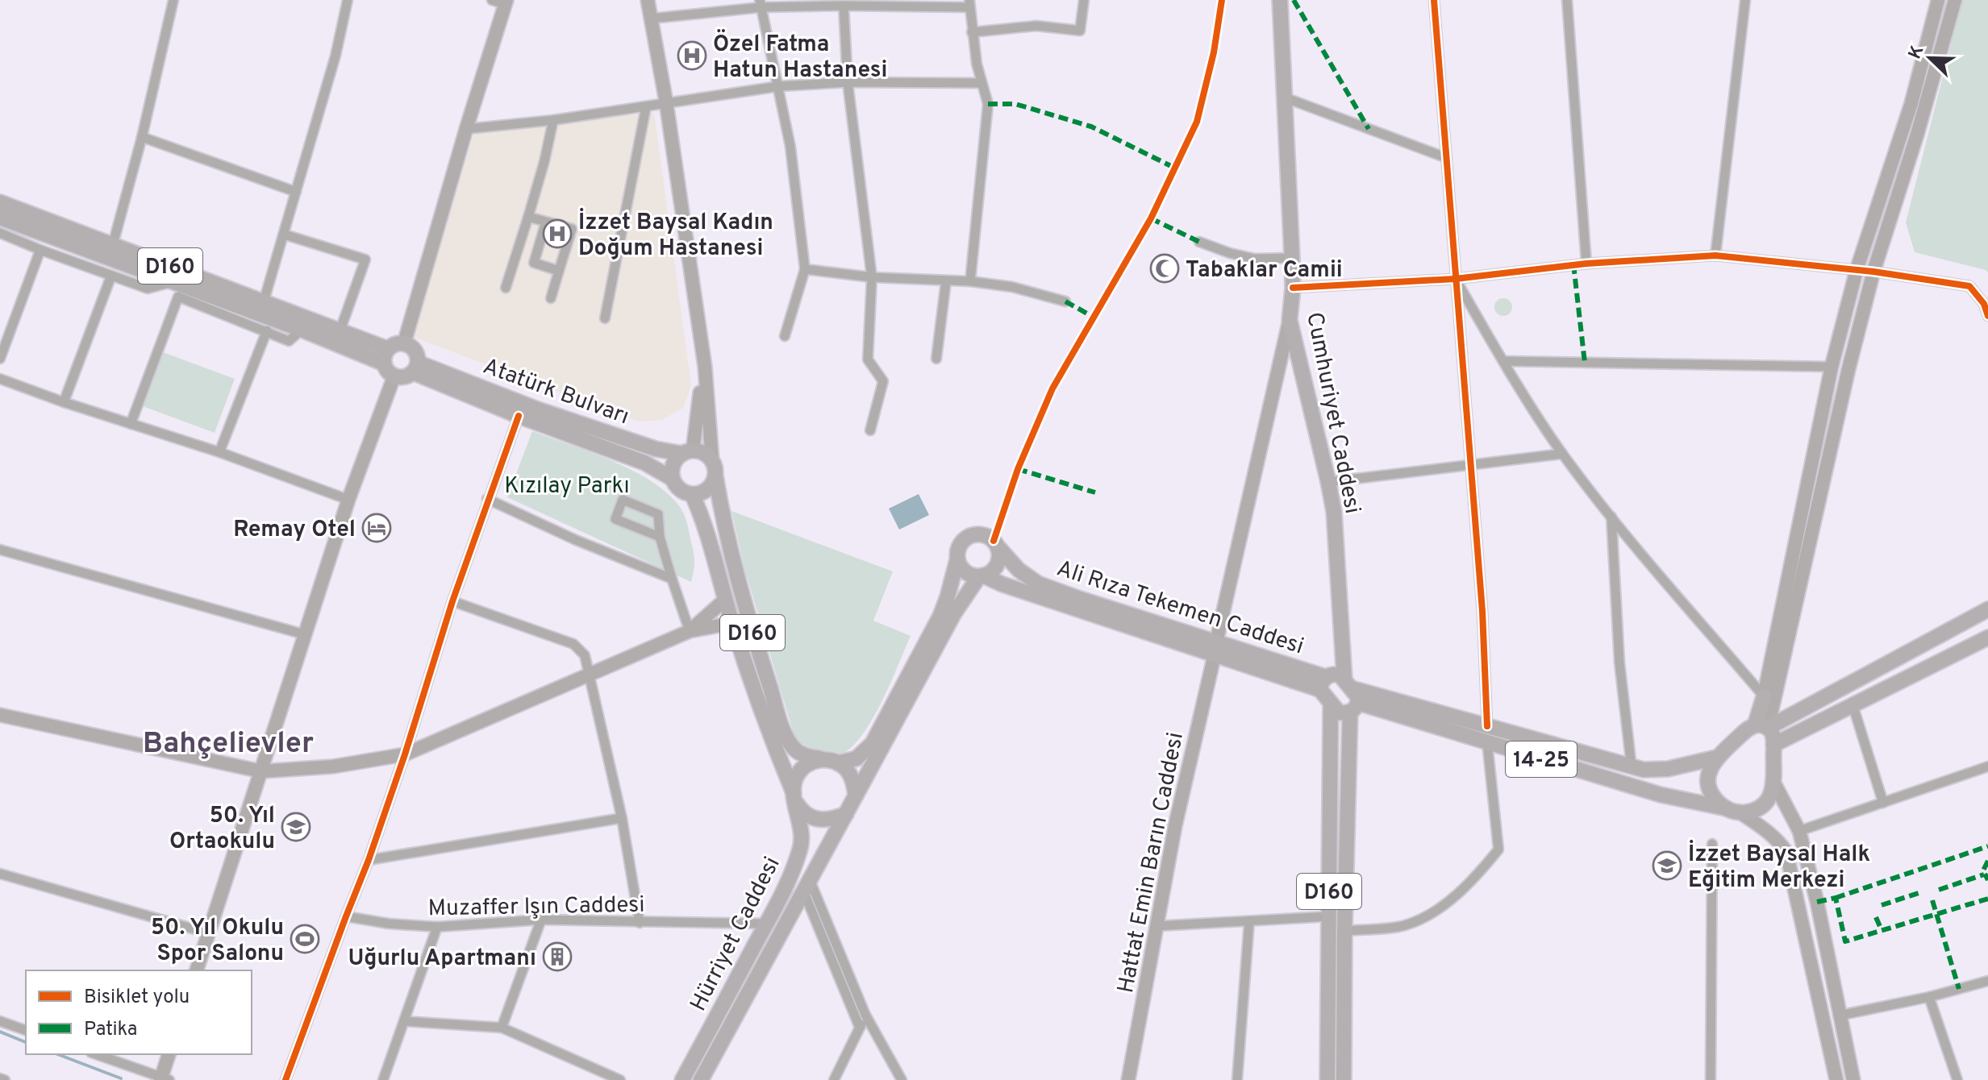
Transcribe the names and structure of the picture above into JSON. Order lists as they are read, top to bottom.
{
  "streets": {
    "main road": [
      "D160",
      "Atatürk Bulvarı",
      "Cumhuriyet Caddesi",
      "Ali Rıza Tekemen Caddesi",
      "14-25",
      "Hattat Emin Barın Caddesi",
      "Hürriyet Caddesi"
    ],
    "street": ["Muzaffer Işın Caddesi"]
  },
  "crossings": [
    ["D160", "Atatürk Bulvarı"],
    ["D160", "14-25"],
    ["D160", "Hürriyet Caddesi"],
    ["Cumhuriyet Caddesi", "Ali Rıza Tekemen Caddesi"],
    ["Cumhuriyet Caddesi", "14-25"],
    ["Cumhuriyet Caddesi", "Hattat Emin Barın Caddesi"],
    ["Ali Rıza Tekemen Caddesi", "14-25"],
    ["Ali Rıza Tekemen Caddesi", "Hattat Emin Barın Caddesi"],
    ["Ali Rıza Tekemen Caddesi", "Hürriyet Caddesi"],
    ["Muzaffer Işın Caddesi", "Hürriyet Caddesi"]
  ],
  "districts": ["Bahçelievler"],
  "parks": ["Kızılay Parkı"],
  "places": {
    "hospital": ["Özel Fatma Hatun Hastanesi", "İzzet Baysal Kadın Doğum Hastanesi"],
    "mosque": ["Tabaklar Camii"],
    "hotel": ["Remay Otel"],
    "school or university": ["50. Yıl Ortaokulu", "İzzet Baysal Halk Eğitim Merkezi"],
    "sports": ["50. Yıl Okulu Spor Salonu"],
    "building": ["Uğurlu Apartmanı"]
  },
  "legend": ["Bisiklet yolu", "Patika"],
  "north": "top left"
}
